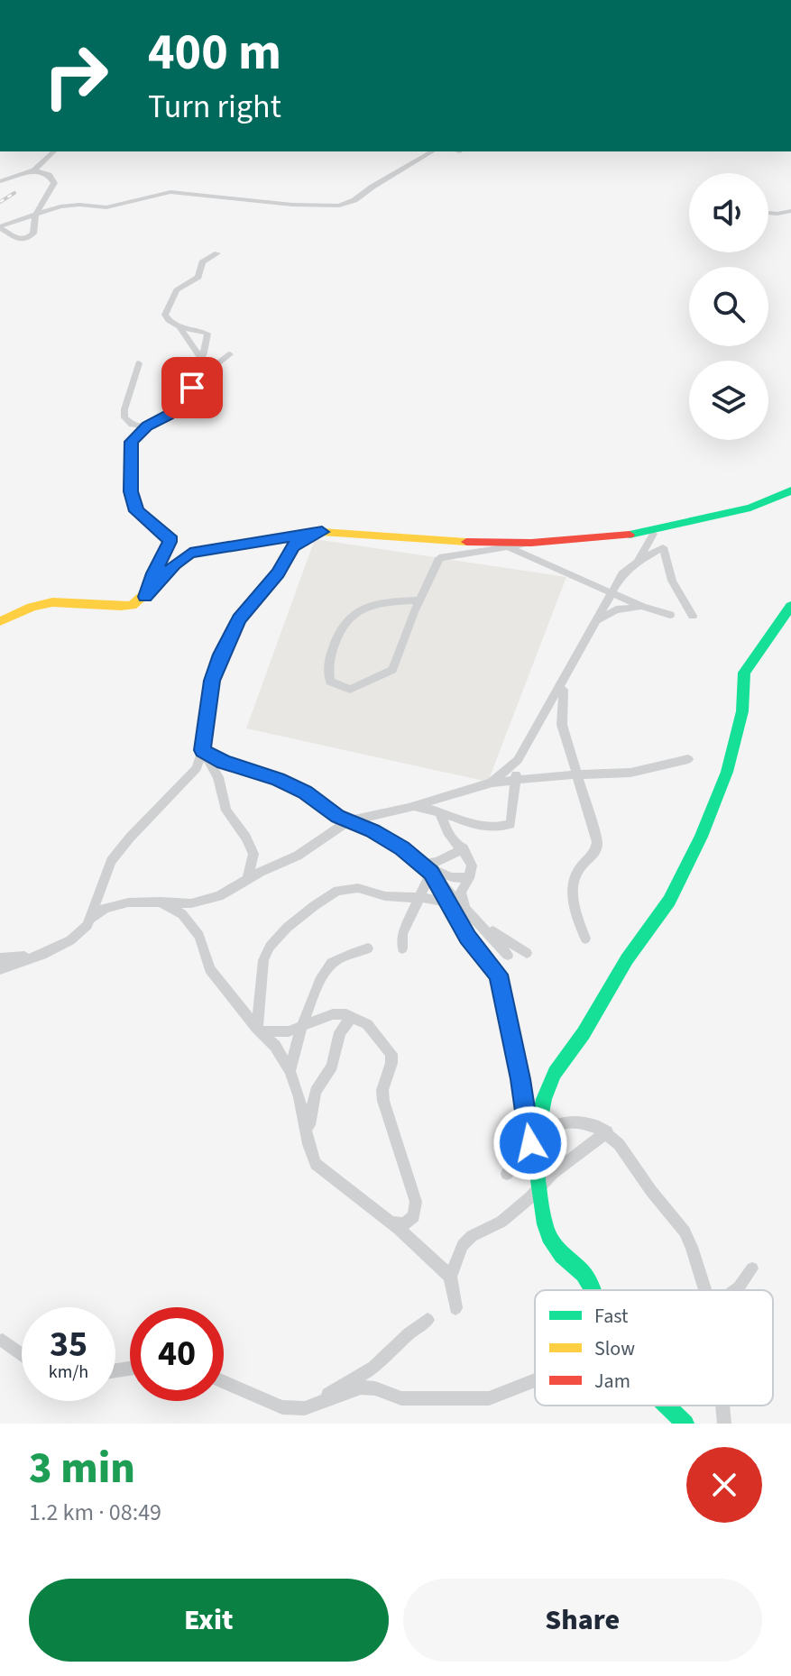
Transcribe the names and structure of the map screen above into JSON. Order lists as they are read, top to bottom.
{
  "legend": ["Fast", "Slow", "Jam"],
  "page": {
    "turn": ["400 m", "Turn right"],
    "speed": "35 km/h",
    "limit": "40",
    "heading": ["3 min", "1.2 km · 08:49"],
    "buttons": ["Exit", "Share"]
  }
}
